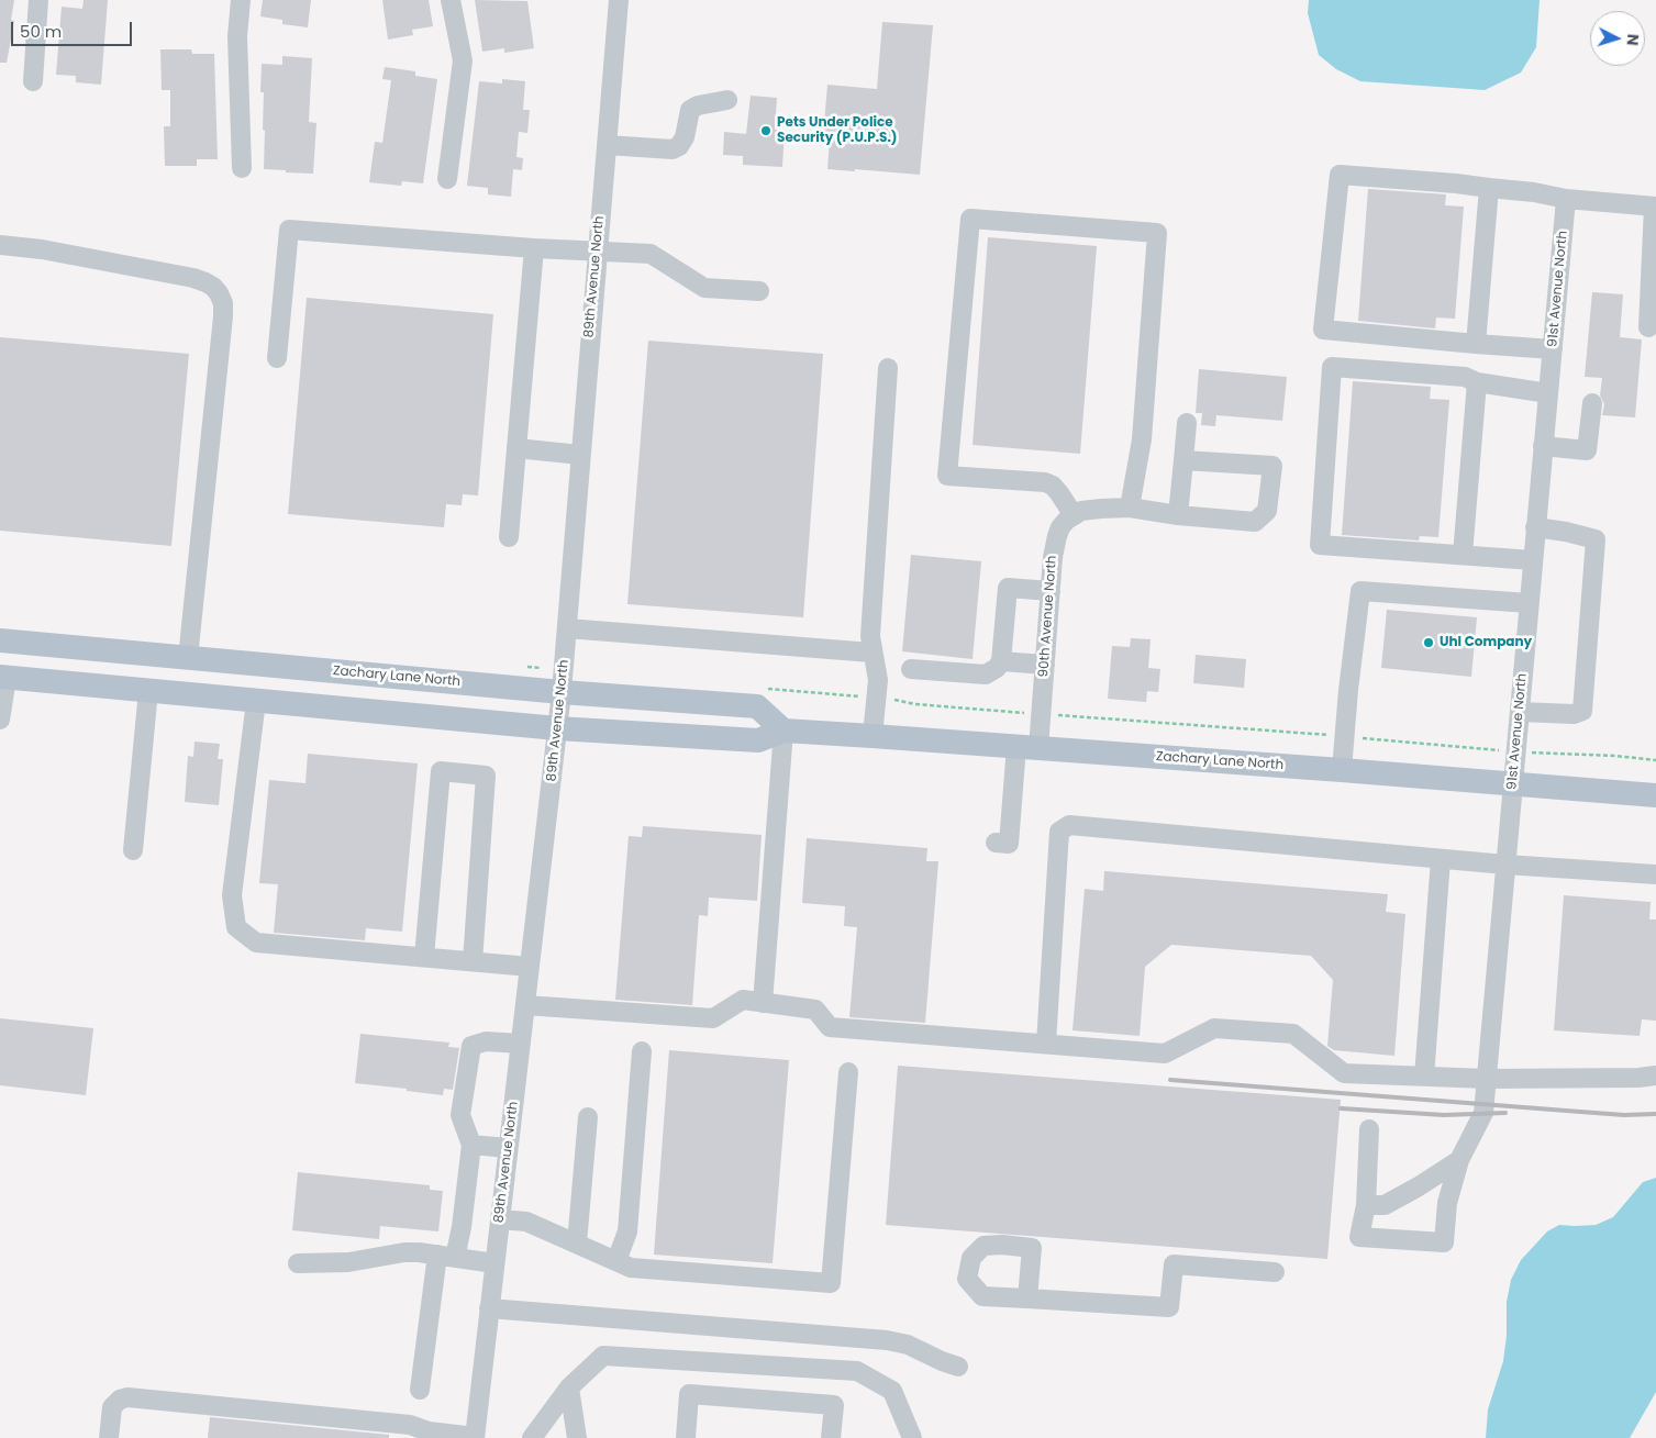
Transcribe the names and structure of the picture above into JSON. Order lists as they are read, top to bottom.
{
  "streets": {
    "main road": ["Zachary Lane North"],
    "street": ["89th Avenue North", "91st Avenue North", "90th Avenue North"]
  },
  "crossings": [
    ["89th Avenue North", "Zachary Lane North"],
    ["91st Avenue North", "Zachary Lane North"],
    ["90th Avenue North", "Zachary Lane North"]
  ],
  "places": ["Pets Under Police Security (P.U.P.S.)", "Uhl Company"],
  "scale_bar": "50 m",
  "north": "right"
}
